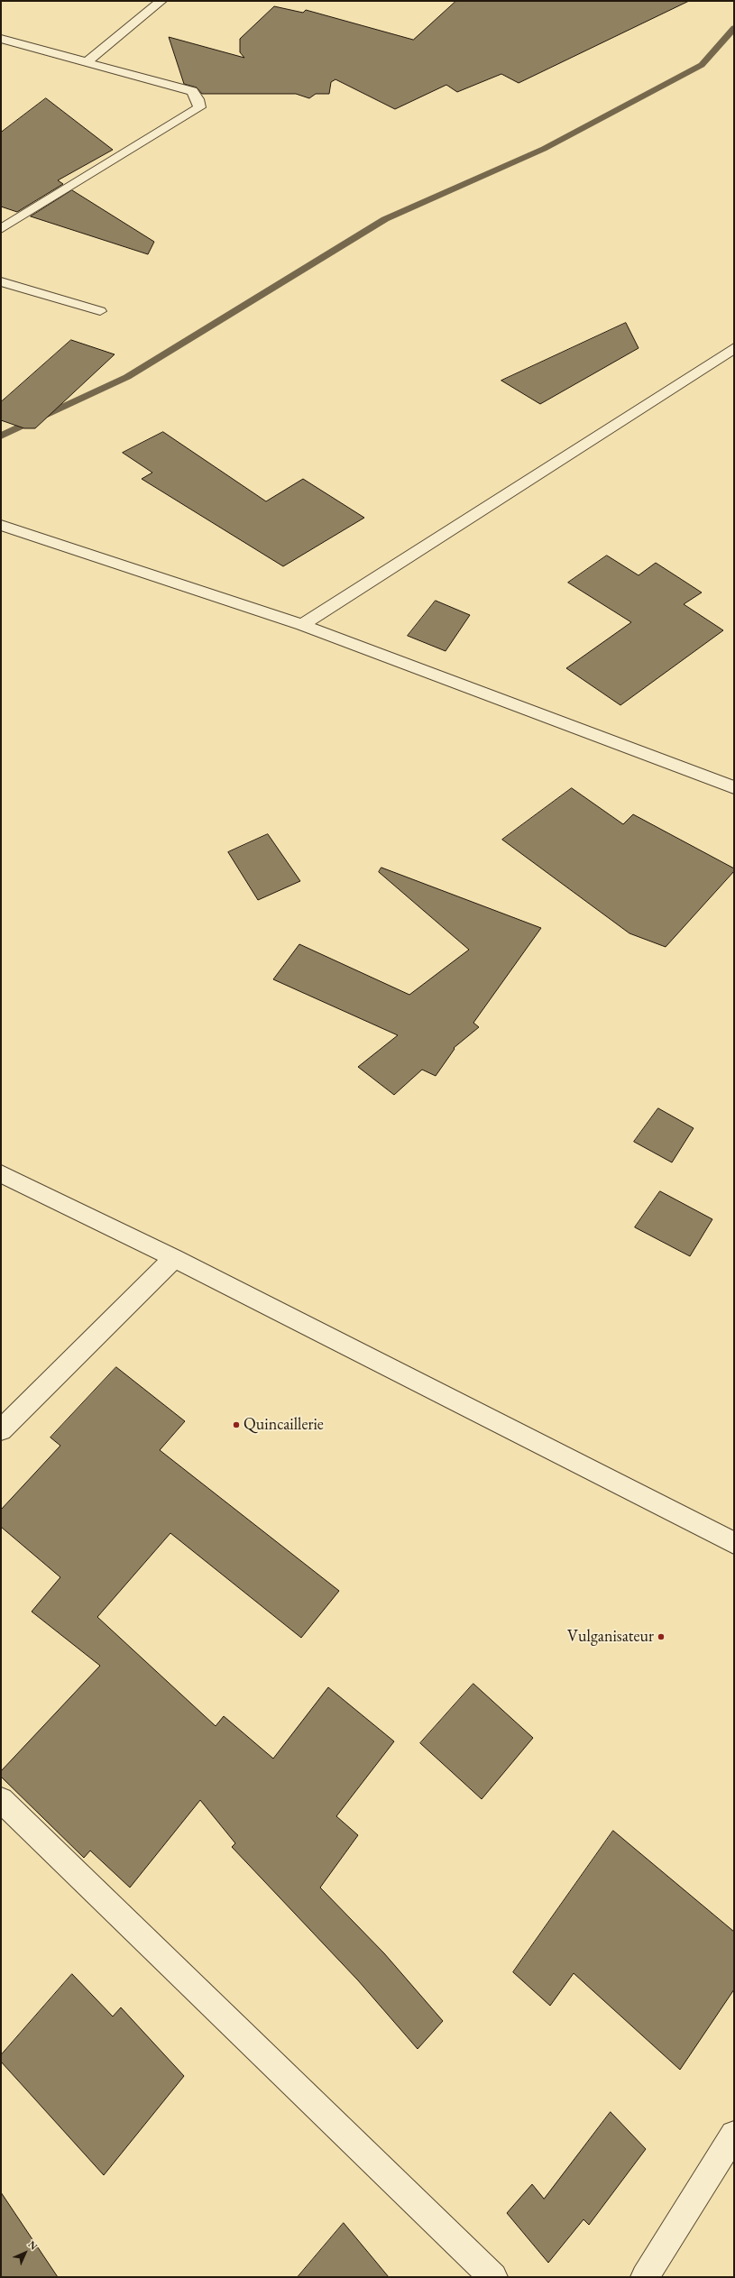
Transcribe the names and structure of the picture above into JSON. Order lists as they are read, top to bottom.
{
  "places": ["Quincaillerie", "Vulganisateur"],
  "north": "top right"
}
